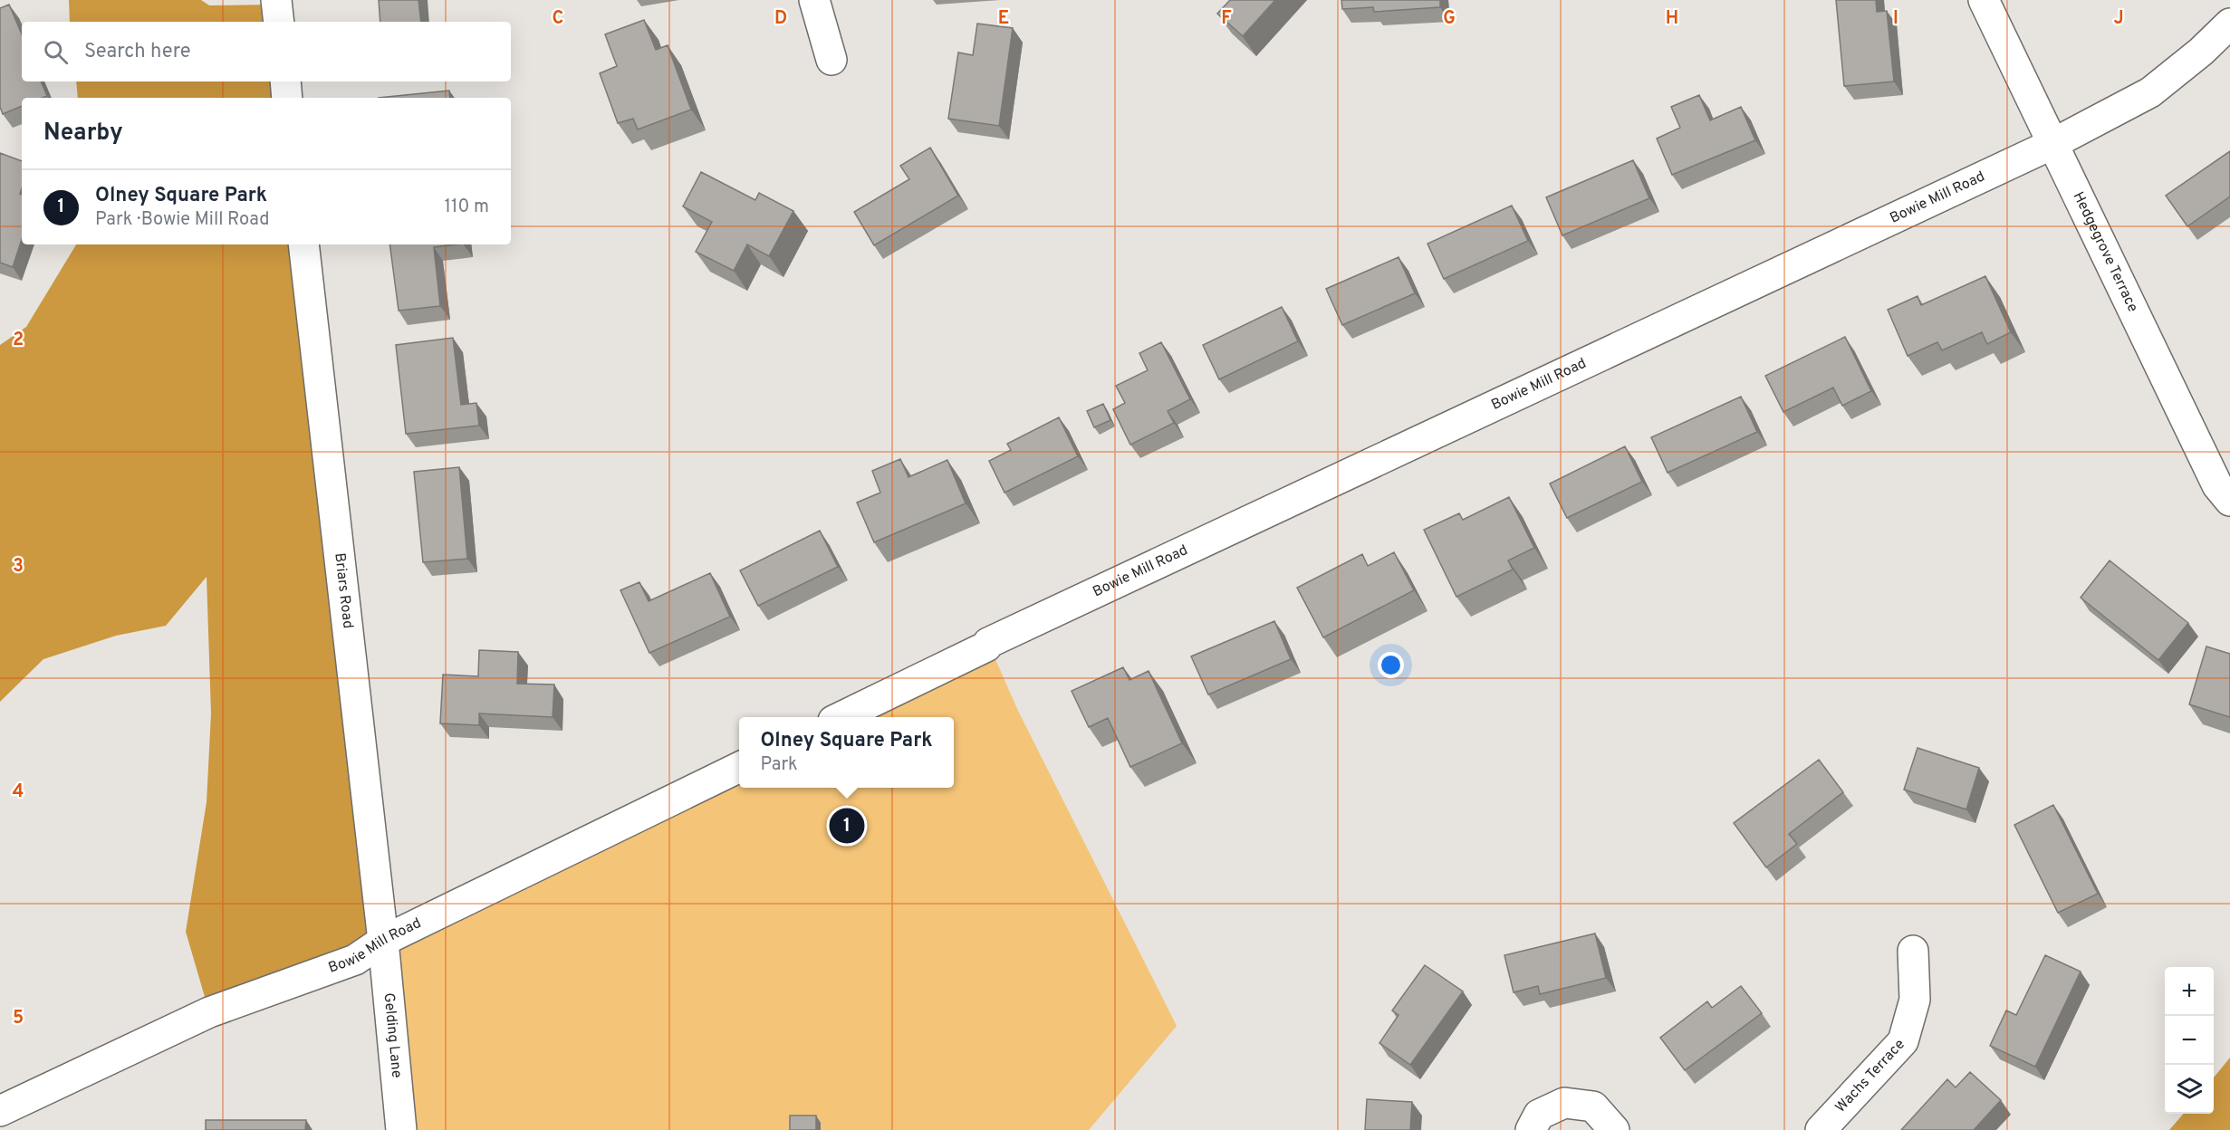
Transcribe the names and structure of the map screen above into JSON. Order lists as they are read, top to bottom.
{
  "streets": {
    "street": [
      "Bowie Mill Road",
      "Hedgegrove Terrace",
      "Briars Road",
      "Gelding Lane",
      "Wachs Terrace"
    ]
  },
  "crossings": [
    ["Bowie Mill Road", "Hedgegrove Terrace"],
    ["Bowie Mill Road", "Briars Road"],
    ["Bowie Mill Road", "Gelding Lane"],
    ["Briars Road", "Gelding Lane"]
  ],
  "page": {
    "search": "Search here",
    "heading": "Nearby",
    "list": [
      {
        "mark": "1",
        "name": "Olney Square Park",
        "note": "Park · Bowie Mill Road",
        "value": "110 m"
      }
    ],
    "popup": ["Olney Square Park", "Park"],
    "pins": "1",
    "map_buttons": ["+", "−"]
  },
  "grid": {
    "columns": [
      "C",
      "D",
      "E",
      "F",
      "G",
      "H",
      "I",
      "J"
    ],
    "rows": [
      "2",
      "3",
      "4",
      "5"
    ]
  }
}
